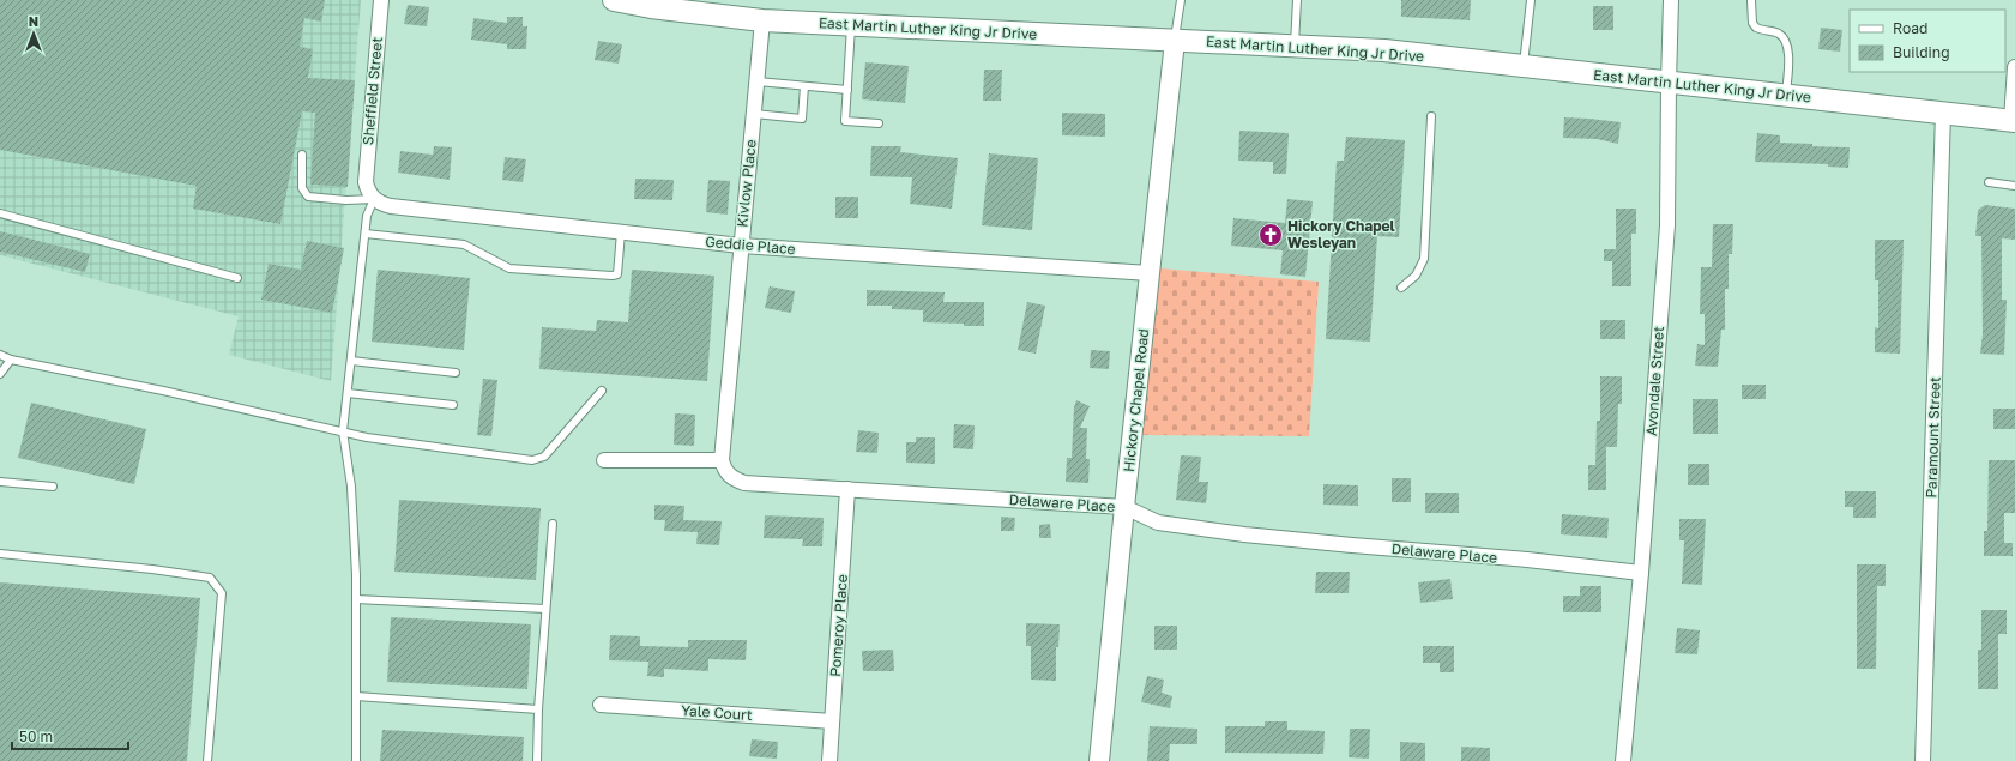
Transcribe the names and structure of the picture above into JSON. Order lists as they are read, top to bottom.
{
  "streets": {
    "main road": ["East Martin Luther King Jr Drive"],
    "street": [
      "Sheffield Street",
      "Kivlow Place",
      "Geddie Place",
      "Avondale Street",
      "Hickory Chapel Road",
      "Paramount Street",
      "Delaware Place",
      "Pomeroy Place",
      "Yale Court"
    ]
  },
  "crossings": [
    ["East Martin Luther King Jr Drive", "Kivlow Place"],
    ["East Martin Luther King Jr Drive", "Avondale Street"],
    ["East Martin Luther King Jr Drive", "Hickory Chapel Road"],
    ["East Martin Luther King Jr Drive", "Paramount Street"],
    ["Sheffield Street", "Geddie Place"],
    ["Kivlow Place", "Geddie Place"],
    ["Kivlow Place", "Delaware Place"],
    ["Geddie Place", "Hickory Chapel Road"],
    ["Avondale Street", "Delaware Place"],
    ["Hickory Chapel Road", "Delaware Place"],
    ["Delaware Place", "Pomeroy Place"],
    ["Pomeroy Place", "Yale Court"]
  ],
  "places": {
    "church": ["Hickory Chapel Wesleyan"]
  },
  "legend": ["Road", "Building"],
  "scale_bar": "50 m",
  "north": "top"
}
